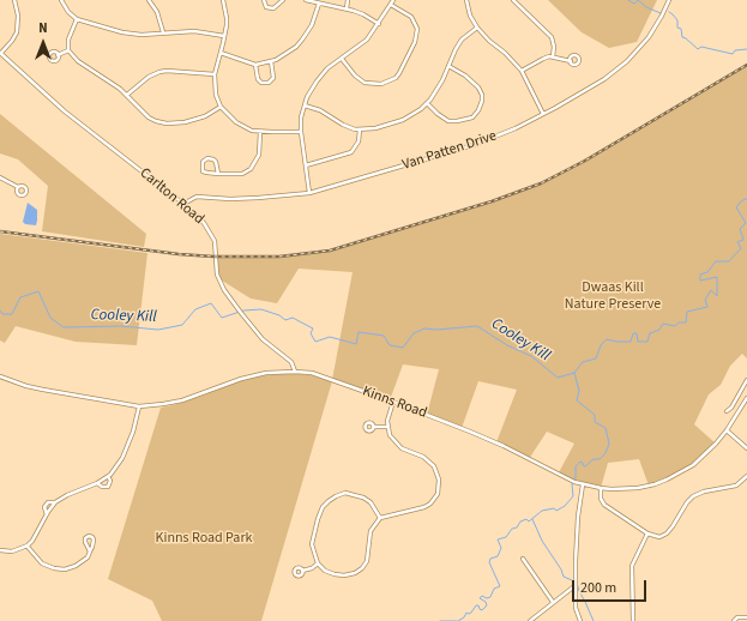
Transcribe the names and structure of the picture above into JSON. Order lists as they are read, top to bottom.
{
  "streets": {
    "street": ["Van Patten Drive", "Carlton Road", "Kinns Road"]
  },
  "crossings": [
    ["Van Patten Drive", "Carlton Road"],
    ["Carlton Road", "Kinns Road"]
  ],
  "water": ["Cooley Kill"],
  "parks": ["Dwaas Kill Nature Preserve", "Kinns Road Park"],
  "scale_bar": "200 m",
  "north": "top"
}
